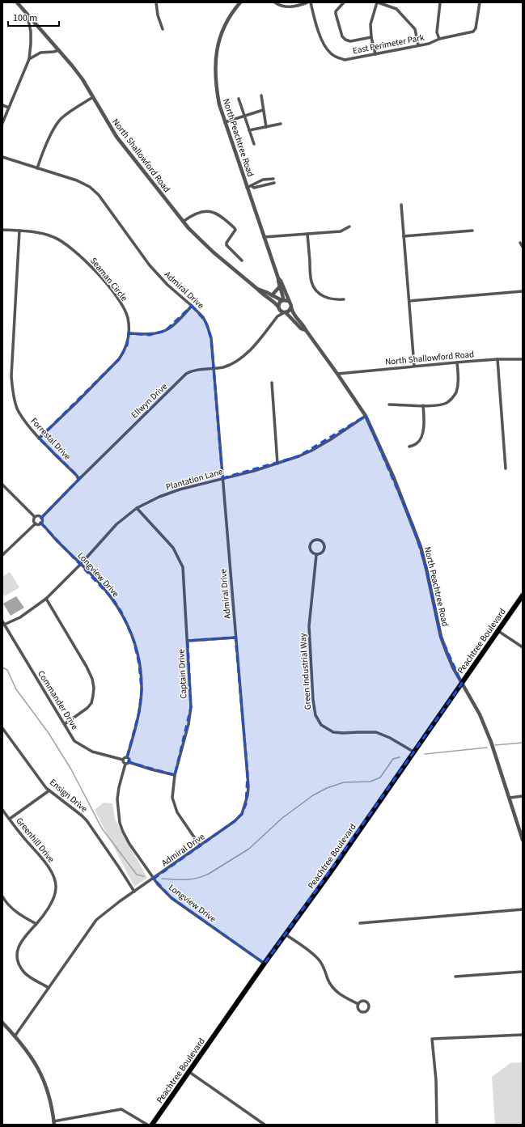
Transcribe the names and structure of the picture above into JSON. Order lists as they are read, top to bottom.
{
  "streets": {
    "highway": ["Peachtree Boulevard"],
    "street": [
      "East Perimeter Park",
      "North Peachtree Road",
      "North Shallowford Road",
      "Seaman Circle",
      "Admiral Drive",
      "Ellwyn Drive",
      "Forrestal Drive",
      "Plantation Lane",
      "Longview Drive",
      "Green Industrial Way",
      "Captain Drive",
      "Commander Drive",
      "Ensign Drive",
      "Greenhill Drive"
    ]
  },
  "crossings": [
    ["North Peachtree Road", "North Shallowford Road"],
    ["North Peachtree Road", "Ellwyn Drive"],
    ["North Peachtree Road", "Plantation Lane"],
    ["North Peachtree Road", "Peachtree Boulevard"],
    ["North Shallowford Road", "Ellwyn Drive"],
    ["Seaman Circle", "Forrestal Drive"],
    ["Admiral Drive", "Ellwyn Drive"],
    ["Admiral Drive", "Plantation Lane"],
    ["Admiral Drive", "Longview Drive"],
    ["Admiral Drive", "Captain Drive"],
    ["Admiral Drive", "Ensign Drive"],
    ["Admiral Drive", "Greenhill Drive"],
    ["Ellwyn Drive", "Forrestal Drive"],
    ["Ellwyn Drive", "Longview Drive"],
    ["Plantation Lane", "Longview Drive"],
    ["Plantation Lane", "Captain Drive"],
    ["Plantation Lane", "Commander Drive"],
    ["Longview Drive", "Peachtree Boulevard"],
    ["Longview Drive", "Commander Drive"],
    ["Peachtree Boulevard", "Green Industrial Way"]
  ],
  "scale_bar": "100 m"
}
